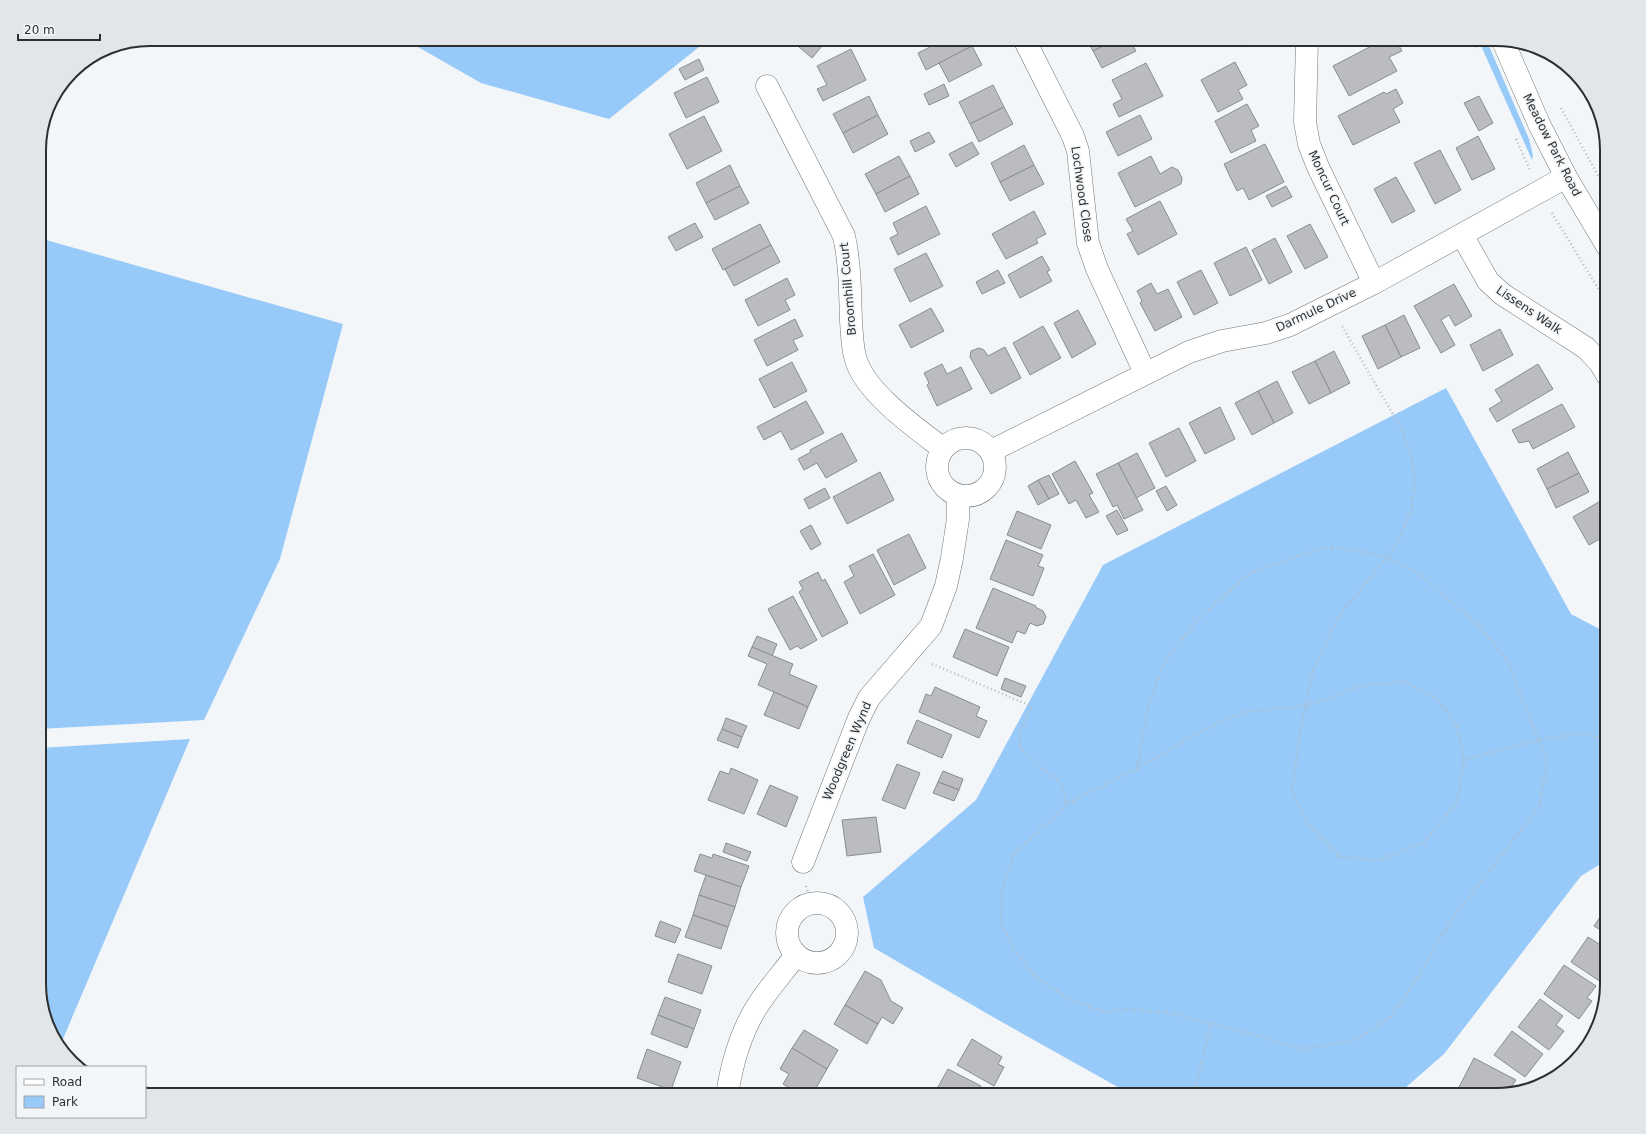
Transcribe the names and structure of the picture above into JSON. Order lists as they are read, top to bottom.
{
  "streets": {
    "street": [
      "Meadow Park Road",
      "Moncur Court",
      "Lochwood Close",
      "Broomhill Court",
      "Darmule Drive",
      "Lissens Walk",
      "Woodgreen Wynd"
    ]
  },
  "crossings": [
    ["Meadow Park Road", "Darmule Drive"],
    ["Moncur Court", "Darmule Drive"],
    ["Lochwood Close", "Darmule Drive"],
    ["Broomhill Court", "Darmule Drive"],
    ["Broomhill Court", "Woodgreen Wynd"],
    ["Darmule Drive", "Lissens Walk"],
    ["Darmule Drive", "Woodgreen Wynd"]
  ],
  "legend": ["Road", "Park"],
  "scale_bar": "20 m"
}
